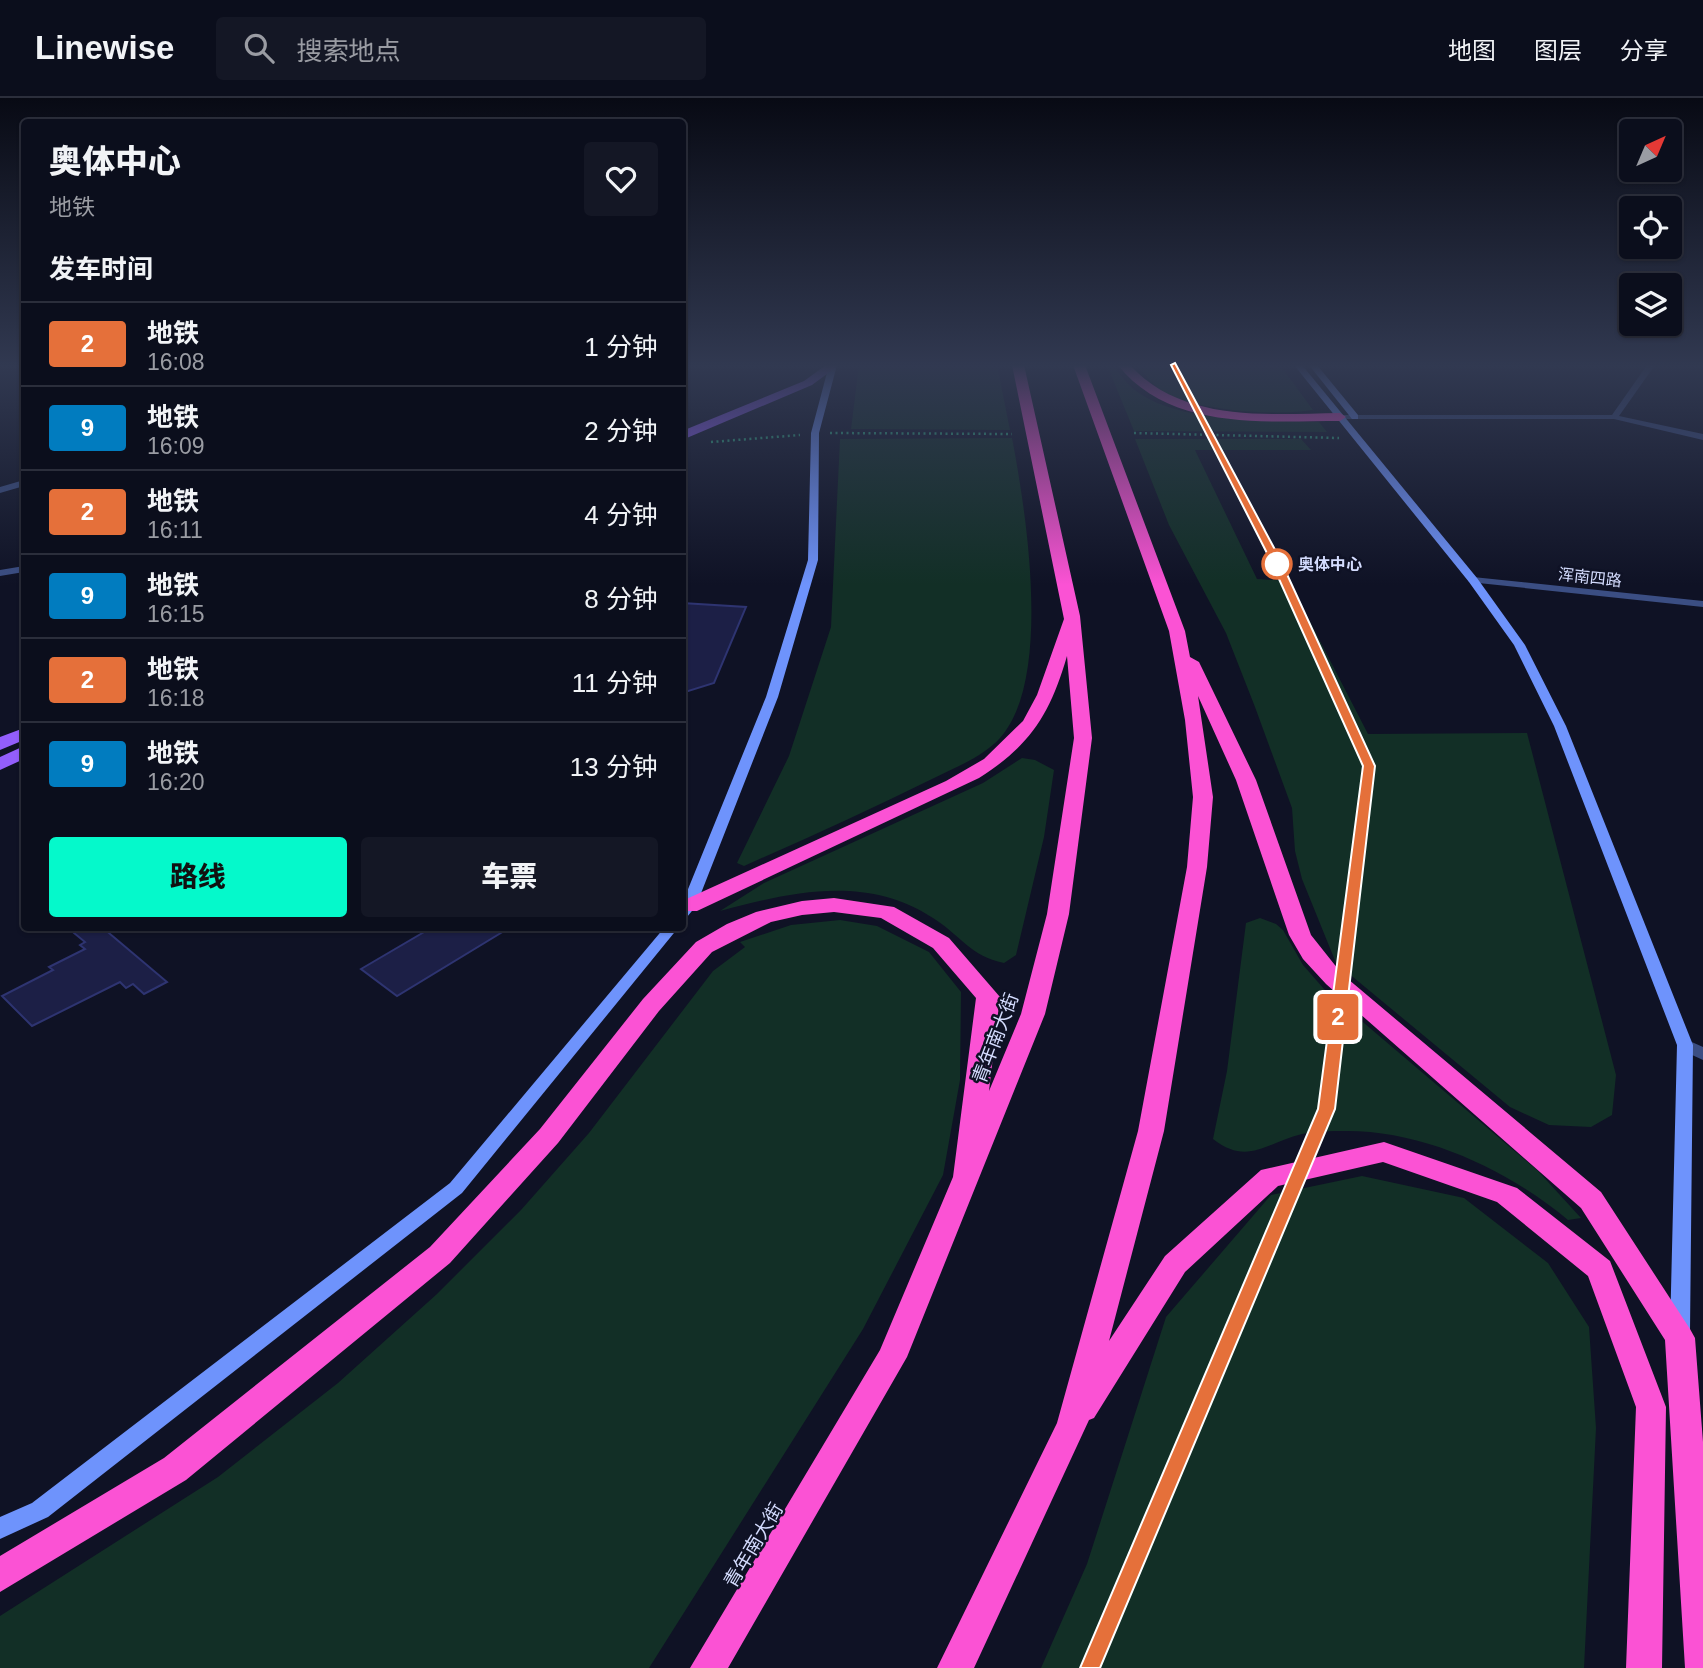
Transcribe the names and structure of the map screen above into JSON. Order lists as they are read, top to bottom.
{
  "streets": {
    "highway": ["青年南大街"],
    "street": ["浑南四路"]
  },
  "places": ["奥体中心"],
  "lines": ["metro line 2"],
  "north": "top right",
  "page": {
    "header": "Linewise",
    "search": "搜索地点",
    "nav": ["地图", "图层", "分享"],
    "on_map": "2",
    "heading": [
      ["奥体中心", "地铁"],
      "发车时间"
    ],
    "list": [
      {
        "mark": "2",
        "name": "地铁",
        "note": "16:08",
        "value": "1 分钟"
      },
      {
        "mark": "9",
        "name": "地铁",
        "note": "16:09",
        "value": "2 分钟"
      },
      {
        "mark": "2",
        "name": "地铁",
        "note": "16:11",
        "value": "4 分钟"
      },
      {
        "mark": "9",
        "name": "地铁",
        "note": "16:15",
        "value": "8 分钟"
      },
      {
        "mark": "2",
        "name": "地铁",
        "note": "16:18",
        "value": "11 分钟"
      },
      {
        "mark": "9",
        "name": "地铁",
        "note": "16:20",
        "value": "13 分钟"
      }
    ],
    "buttons": ["路线", "车票"]
  }
}
